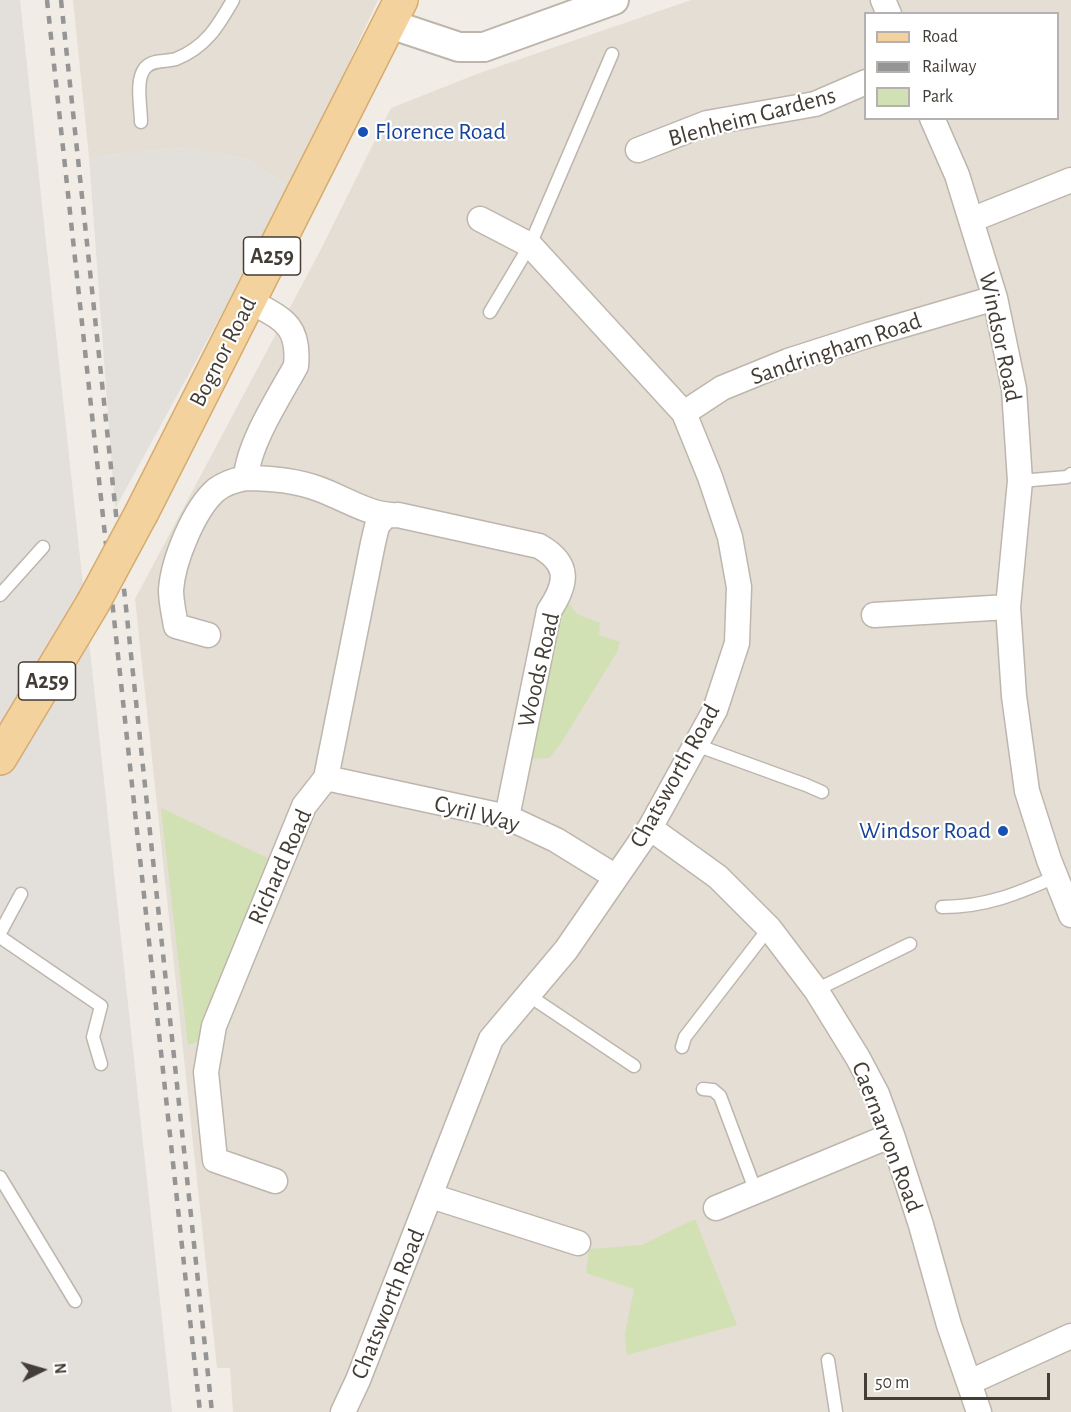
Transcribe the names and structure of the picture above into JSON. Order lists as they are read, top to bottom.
{
  "streets": {
    "main road": ["A259", "Bognor Road"],
    "street": [
      "Blenheim Gardens",
      "Windsor Road",
      "Sandringham Road",
      "Woods Road",
      "Chatsworth Road",
      "Cyril Way",
      "Richard Road",
      "Caernarvon Road"
    ]
  },
  "crossings": [
    ["Windsor Road", "Sandringham Road"],
    ["Sandringham Road", "Chatsworth Road"],
    ["Woods Road", "Cyril Way"],
    ["Woods Road", "Richard Road"],
    ["Chatsworth Road", "Cyril Way"],
    ["Chatsworth Road", "Caernarvon Road"],
    ["Cyril Way", "Richard Road"]
  ],
  "places": ["Florence Road", "Windsor Road"],
  "legend": ["Road", "Railway", "Park"],
  "scale_bar": "50 m",
  "north": "right"
}
